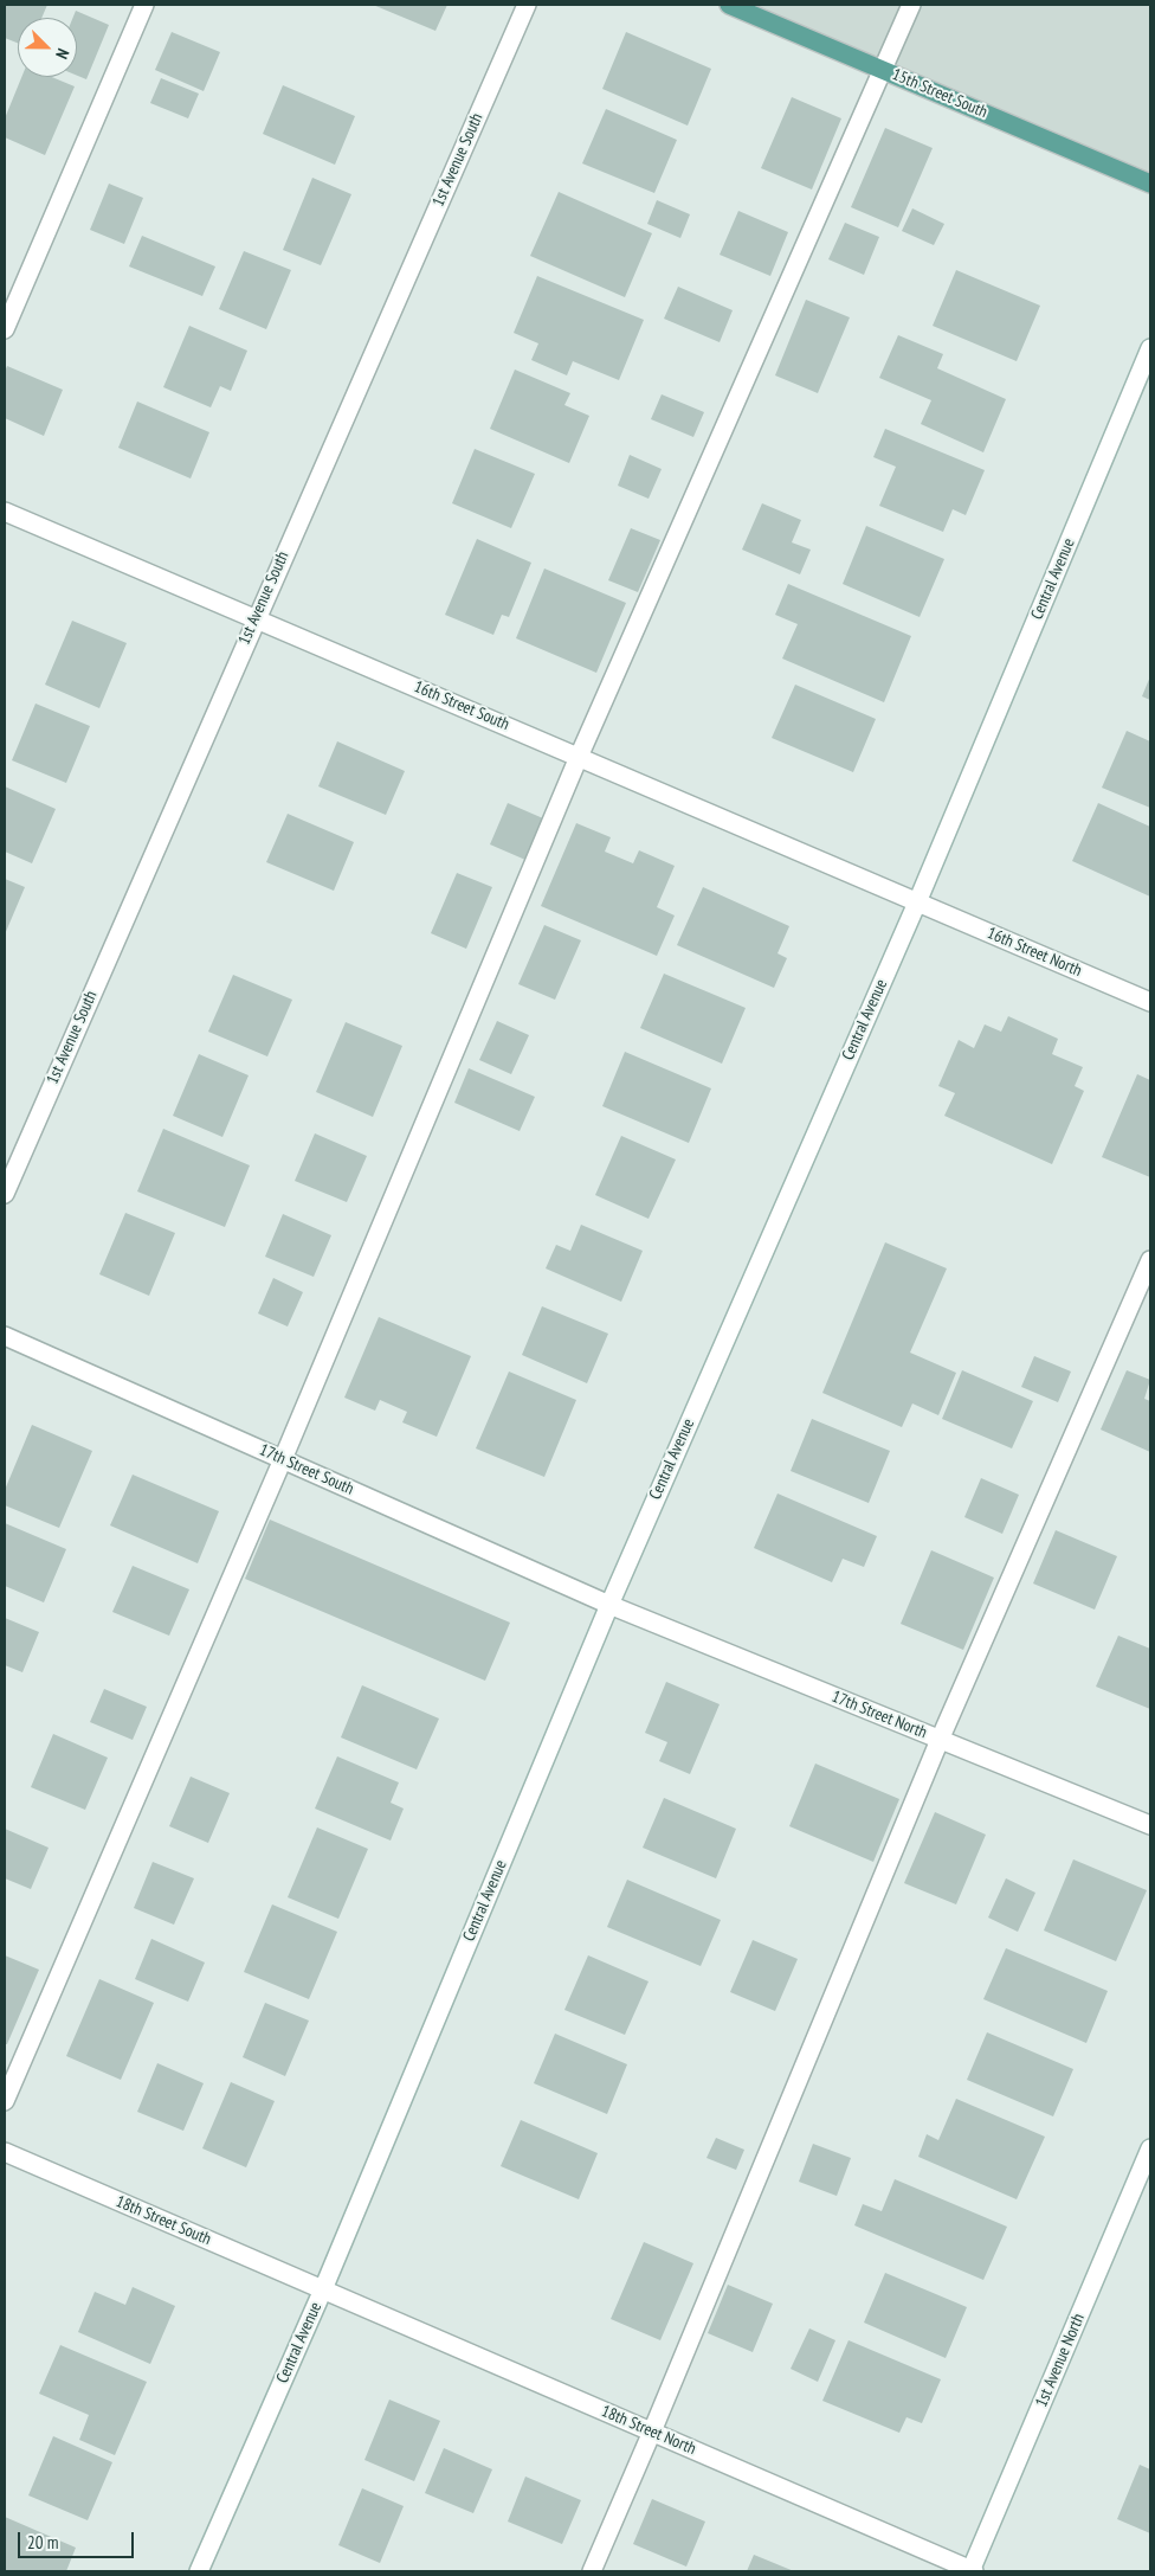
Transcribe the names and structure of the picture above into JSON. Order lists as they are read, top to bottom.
{
  "streets": {
    "main road": ["15th Street South"],
    "street": [
      "1st Avenue South",
      "Central Avenue",
      "16th Street South",
      "16th Street North",
      "17th Street South",
      "17th Street North",
      "18th Street South",
      "1st Avenue North",
      "18th Street North"
    ]
  },
  "crossings": [
    ["1st Avenue South", "16th Street South"],
    ["Central Avenue", "16th Street South"],
    ["Central Avenue", "16th Street North"],
    ["Central Avenue", "17th Street South"],
    ["Central Avenue", "17th Street North"],
    ["Central Avenue", "18th Street South"],
    ["Central Avenue", "18th Street North"],
    ["16th Street South", "16th Street North"],
    ["17th Street South", "17th Street North"],
    ["18th Street South", "18th Street North"],
    ["1st Avenue North", "18th Street North"]
  ],
  "scale_bar": "20 m",
  "north": "bottom right"
}
